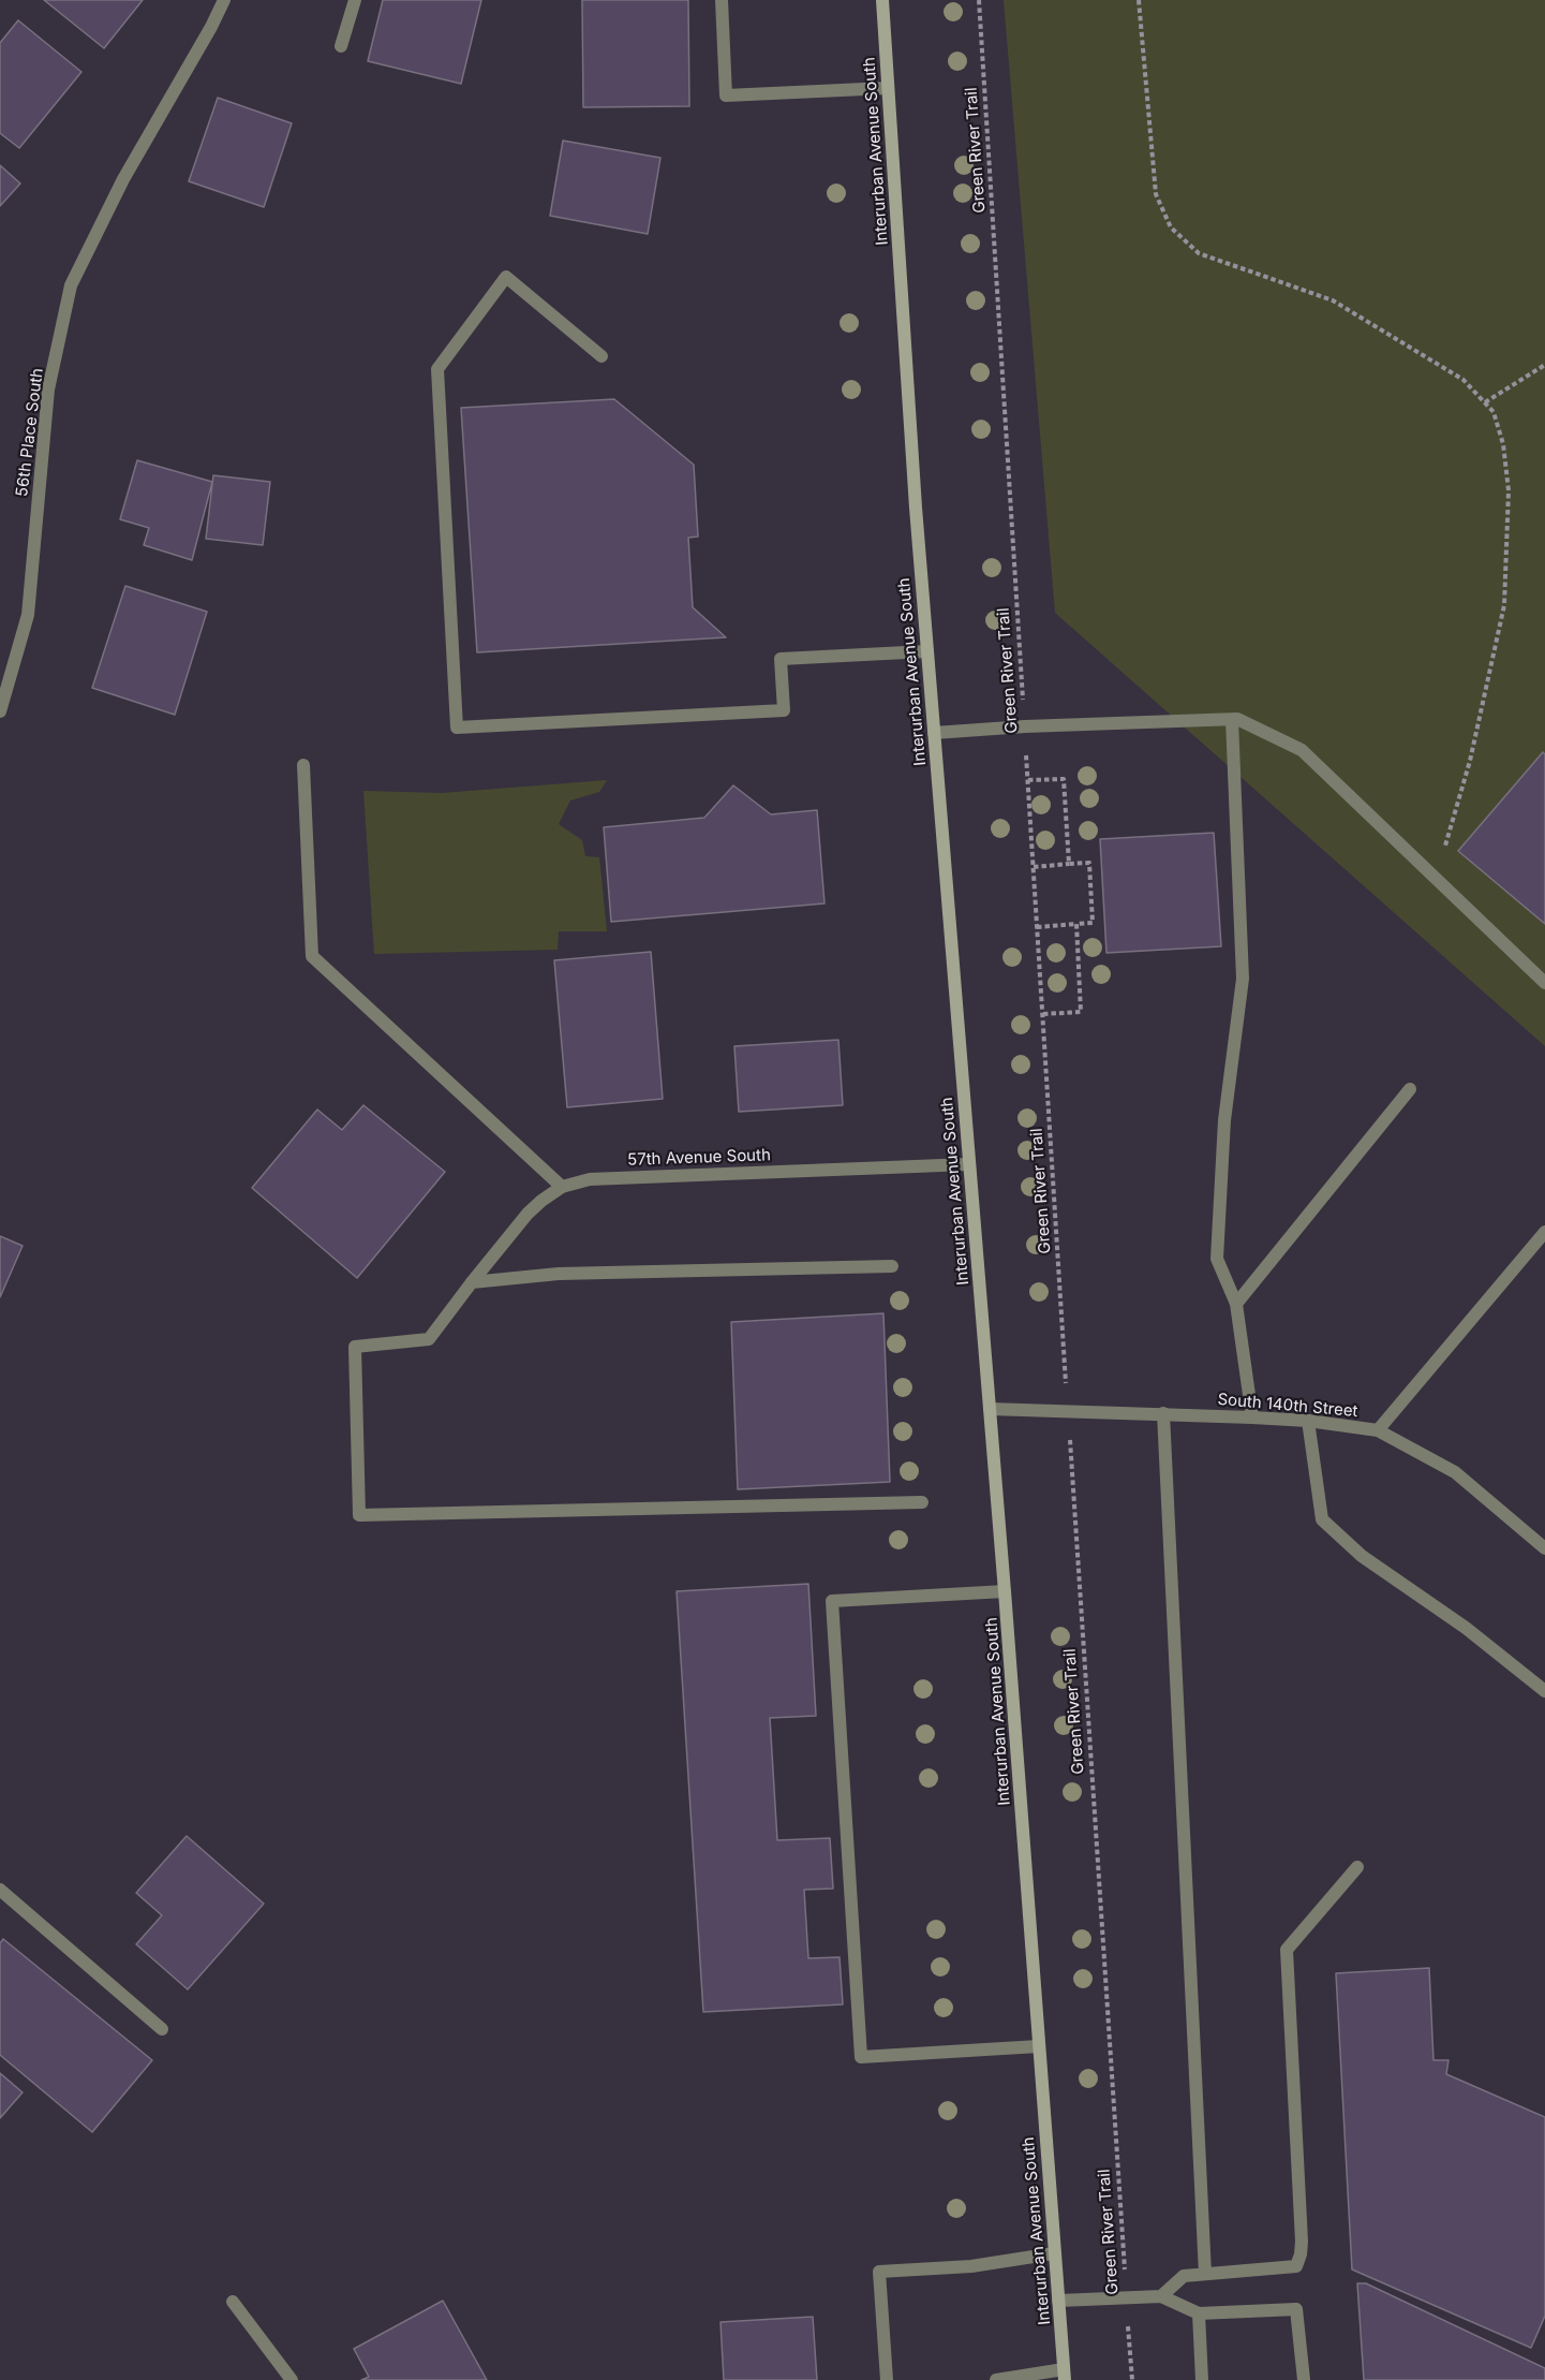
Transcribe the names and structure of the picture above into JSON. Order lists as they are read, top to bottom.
{
  "streets": {
    "main road": ["Interurban Avenue South"],
    "street": ["56th Place South", "57th Avenue South", "South 140th Street"],
    "path": ["Green River Trail"]
  },
  "crossings": [
    ["Green River Trail", "South 140th Street"],
    ["Interurban Avenue South", "57th Avenue South"],
    ["Interurban Avenue South", "South 140th Street"]
  ]
}
